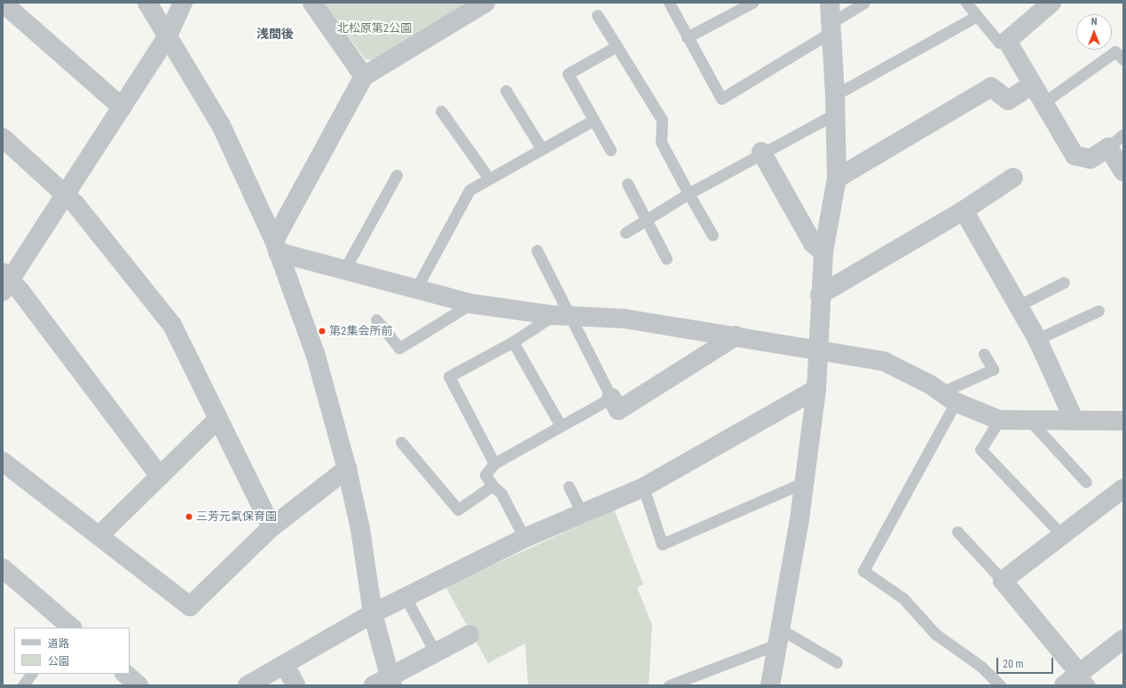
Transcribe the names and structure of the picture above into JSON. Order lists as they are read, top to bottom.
{
  "districts": ["浅間後"],
  "parks": ["北松原第2公園"],
  "places": ["第2集会所前", "三芳元氣保育園"],
  "legend": ["道路", "公園"],
  "scale_bar": "20 m",
  "north": "top"
}
